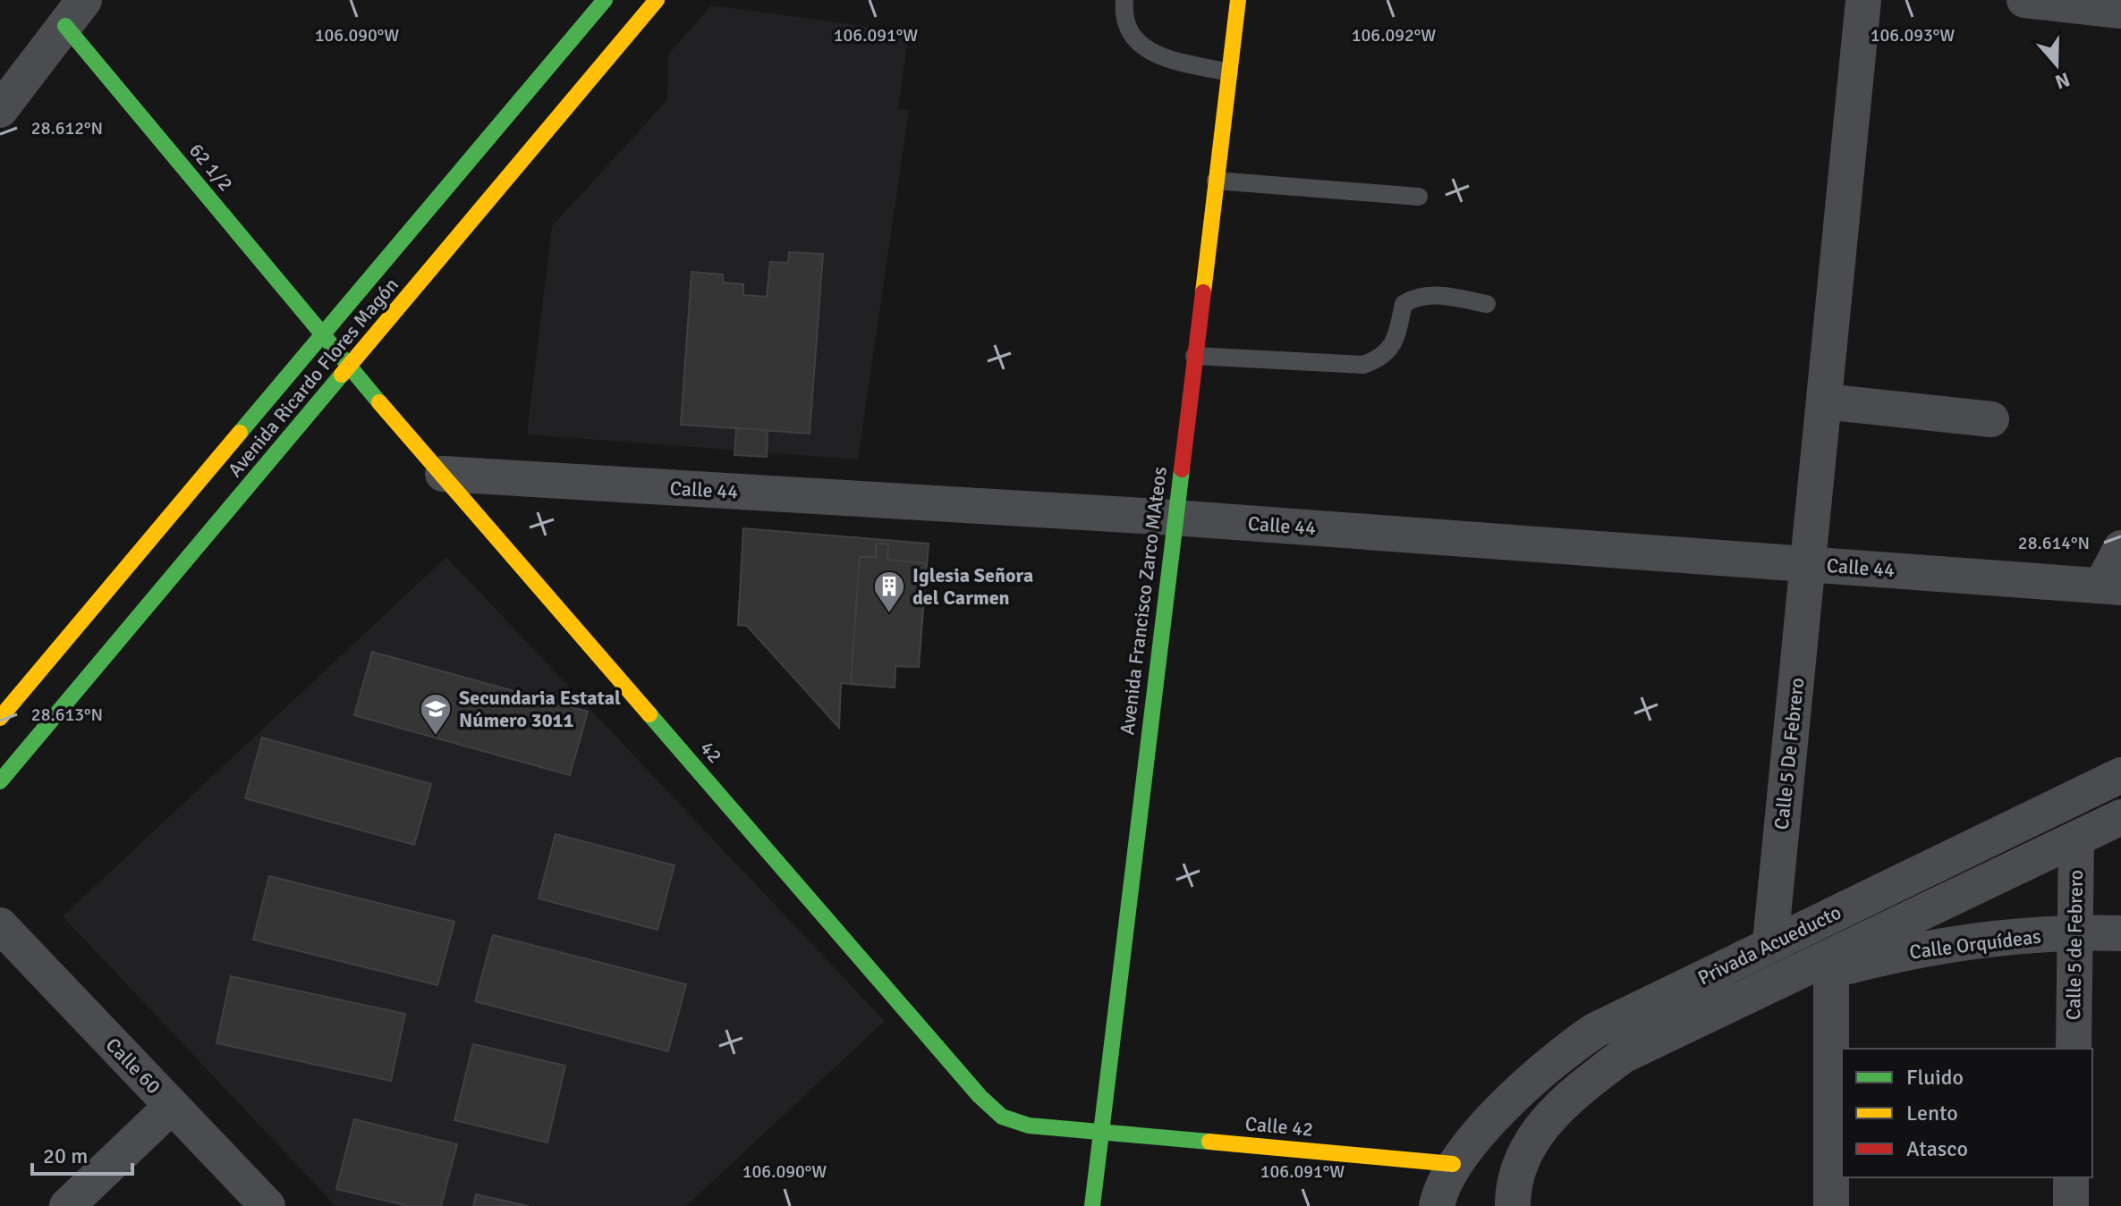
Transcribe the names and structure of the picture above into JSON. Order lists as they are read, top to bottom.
{
  "streets": {
    "main road": [
      "62 1/2",
      "Avenida Ricardo Flores Magón",
      "Avenida Francisco Zarco MAteos",
      "42",
      "Calle 42"
    ],
    "street": [
      "Calle 44",
      "Calle 5 De Febrero",
      "Calle Orquídeas",
      "Privada Acueducto",
      "Calle 5 de Febrero",
      "Calle 60"
    ]
  },
  "crossings": [
    ["62 1/2", "Avenida Ricardo Flores Magón"],
    ["62 1/2", "42"],
    ["Avenida Ricardo Flores Magón", "42"],
    ["Calle 44", "Avenida Francisco Zarco MAteos"],
    ["Calle 44", "42"],
    ["Calle 44", "Calle 5 De Febrero"],
    ["Avenida Francisco Zarco MAteos", "42"],
    ["Avenida Francisco Zarco MAteos", "Calle 42"],
    ["42", "Calle 42"],
    ["Calle 5 De Febrero", "Privada Acueducto"],
    ["Calle Orquídeas", "Privada Acueducto"],
    ["Calle Orquídeas", "Calle 5 de Febrero"],
    ["Privada Acueducto", "Calle 5 de Febrero"],
    ["Privada Acueducto", "Calle 42"]
  ],
  "places": {
    "building": ["Iglesia Señora del Carmen"],
    "school or university": ["Secundaria Estatal Número 3011"]
  },
  "legend": ["Fluido", "Lento", "Atasco"],
  "scale_bar": "20 m",
  "north": "bottom",
  "coordinates": [
    "106.090°W",
    "106.091°W",
    "106.092°W",
    "106.093°W",
    "28.612°N",
    "28.614°N",
    "28.613°N"
  ]
}
